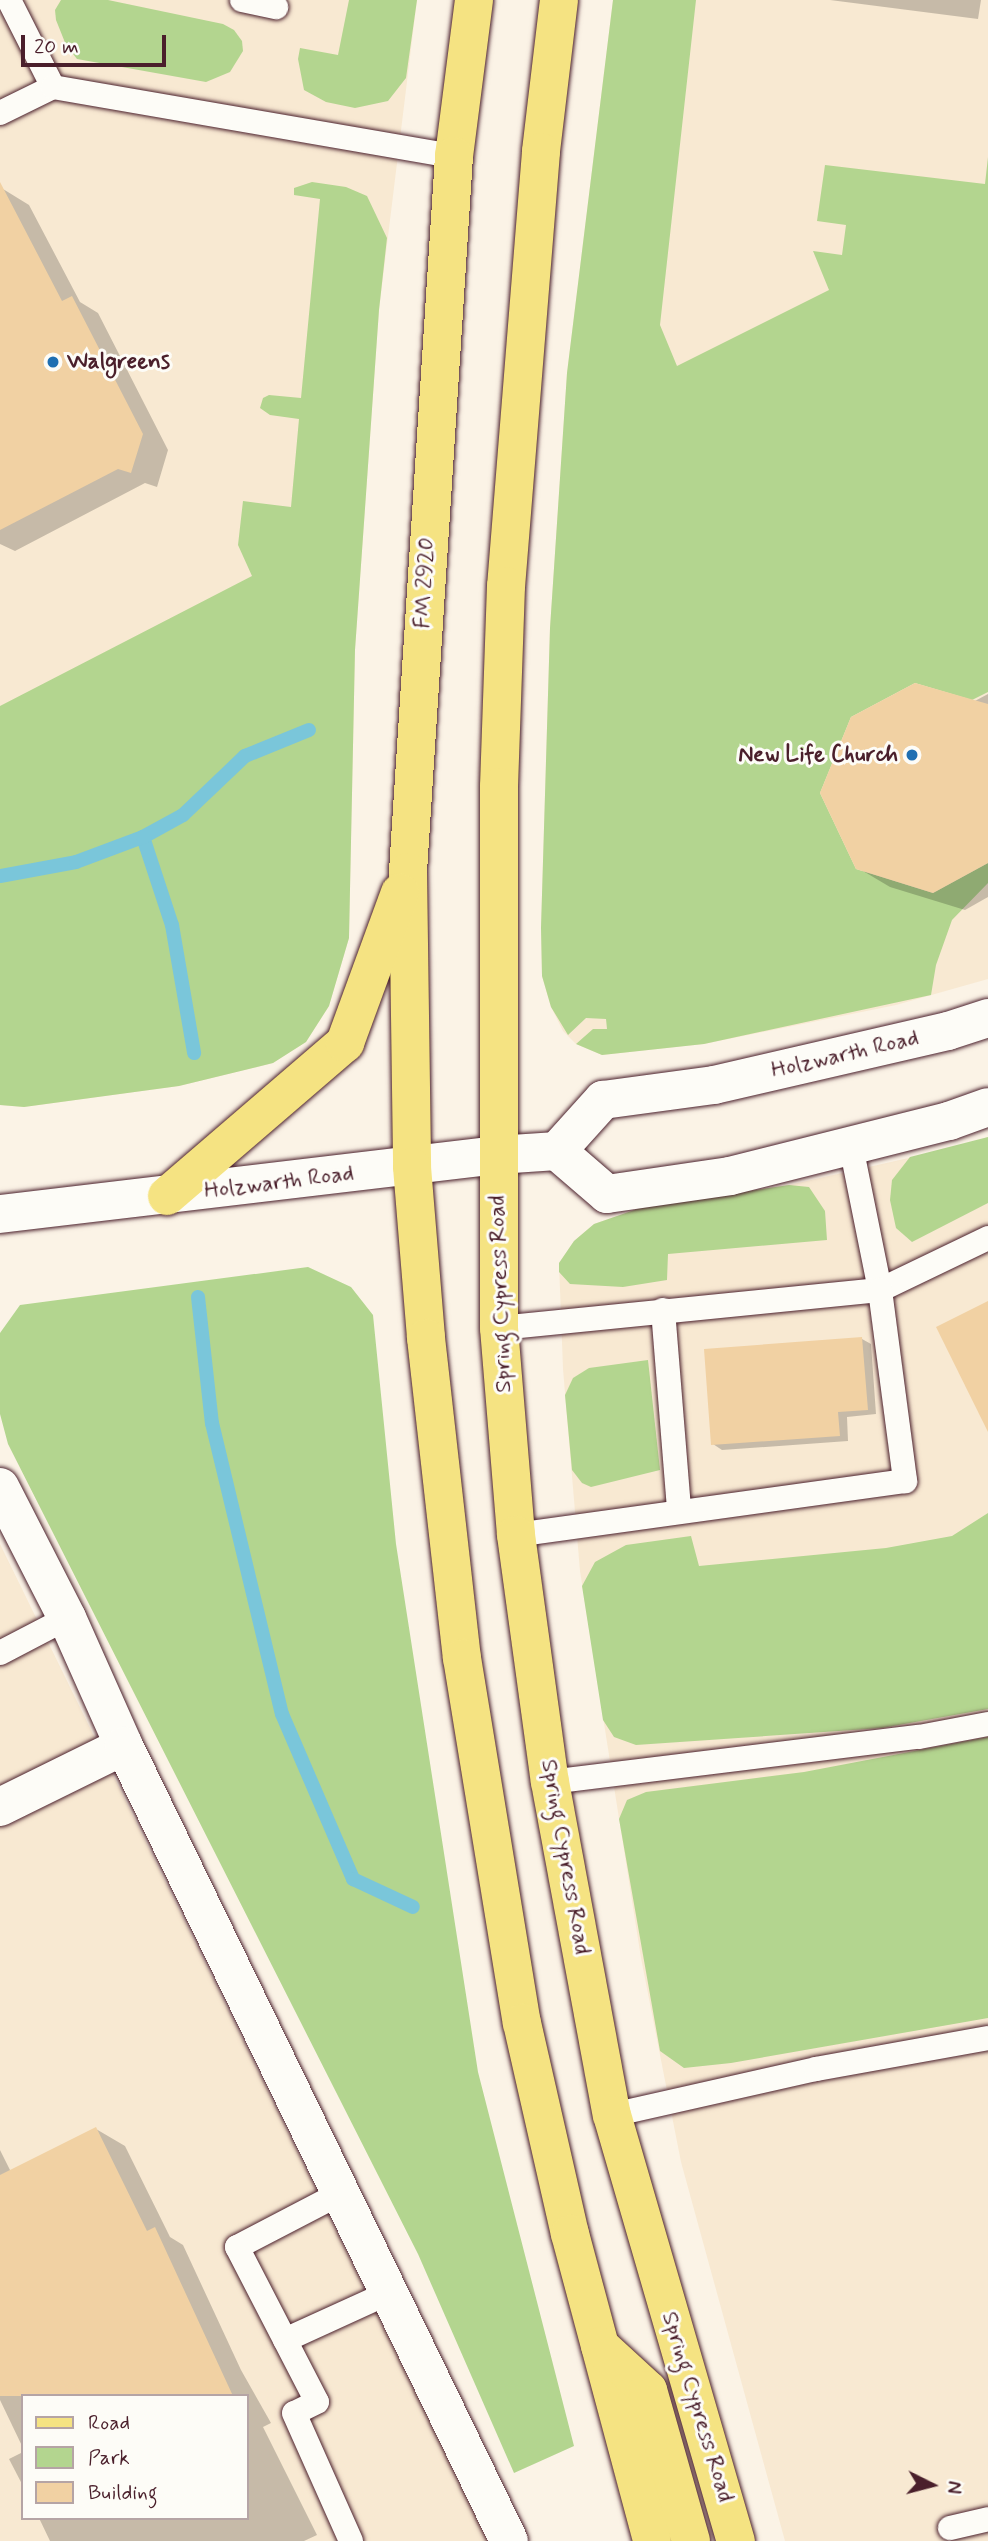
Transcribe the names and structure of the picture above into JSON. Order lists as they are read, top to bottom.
{
  "streets": {
    "main road": ["FM 2920", "Holzwarth Road", "Spring Cypress Road"]
  },
  "crossings": [
    ["FM 2920", "Holzwarth Road"],
    ["Holzwarth Road", "Spring Cypress Road"]
  ],
  "places": ["Walgreens", "New Life Church"],
  "legend": ["Road", "Park", "Building"],
  "scale_bar": "20 m",
  "north": "right"
}
